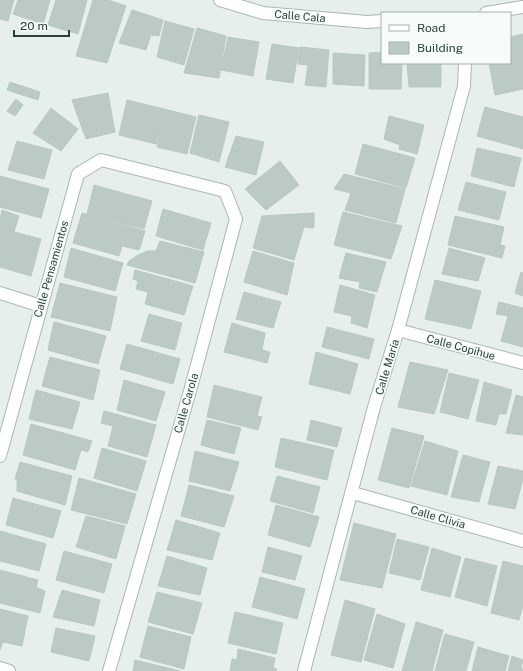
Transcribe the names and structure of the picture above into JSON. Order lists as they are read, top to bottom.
{
  "streets": {
    "street": [
      "Calle Cala",
      "Calle Pensamientos",
      "Calle Copihue",
      "Calle María",
      "Calle Carola",
      "Calle Clivia"
    ]
  },
  "crossings": [
    ["Calle Pensamientos", "Calle Carola"],
    ["Calle Copihue", "Calle María"],
    ["Calle María", "Calle Clivia"]
  ],
  "legend": ["Road", "Building"],
  "scale_bar": "20 m"
}
